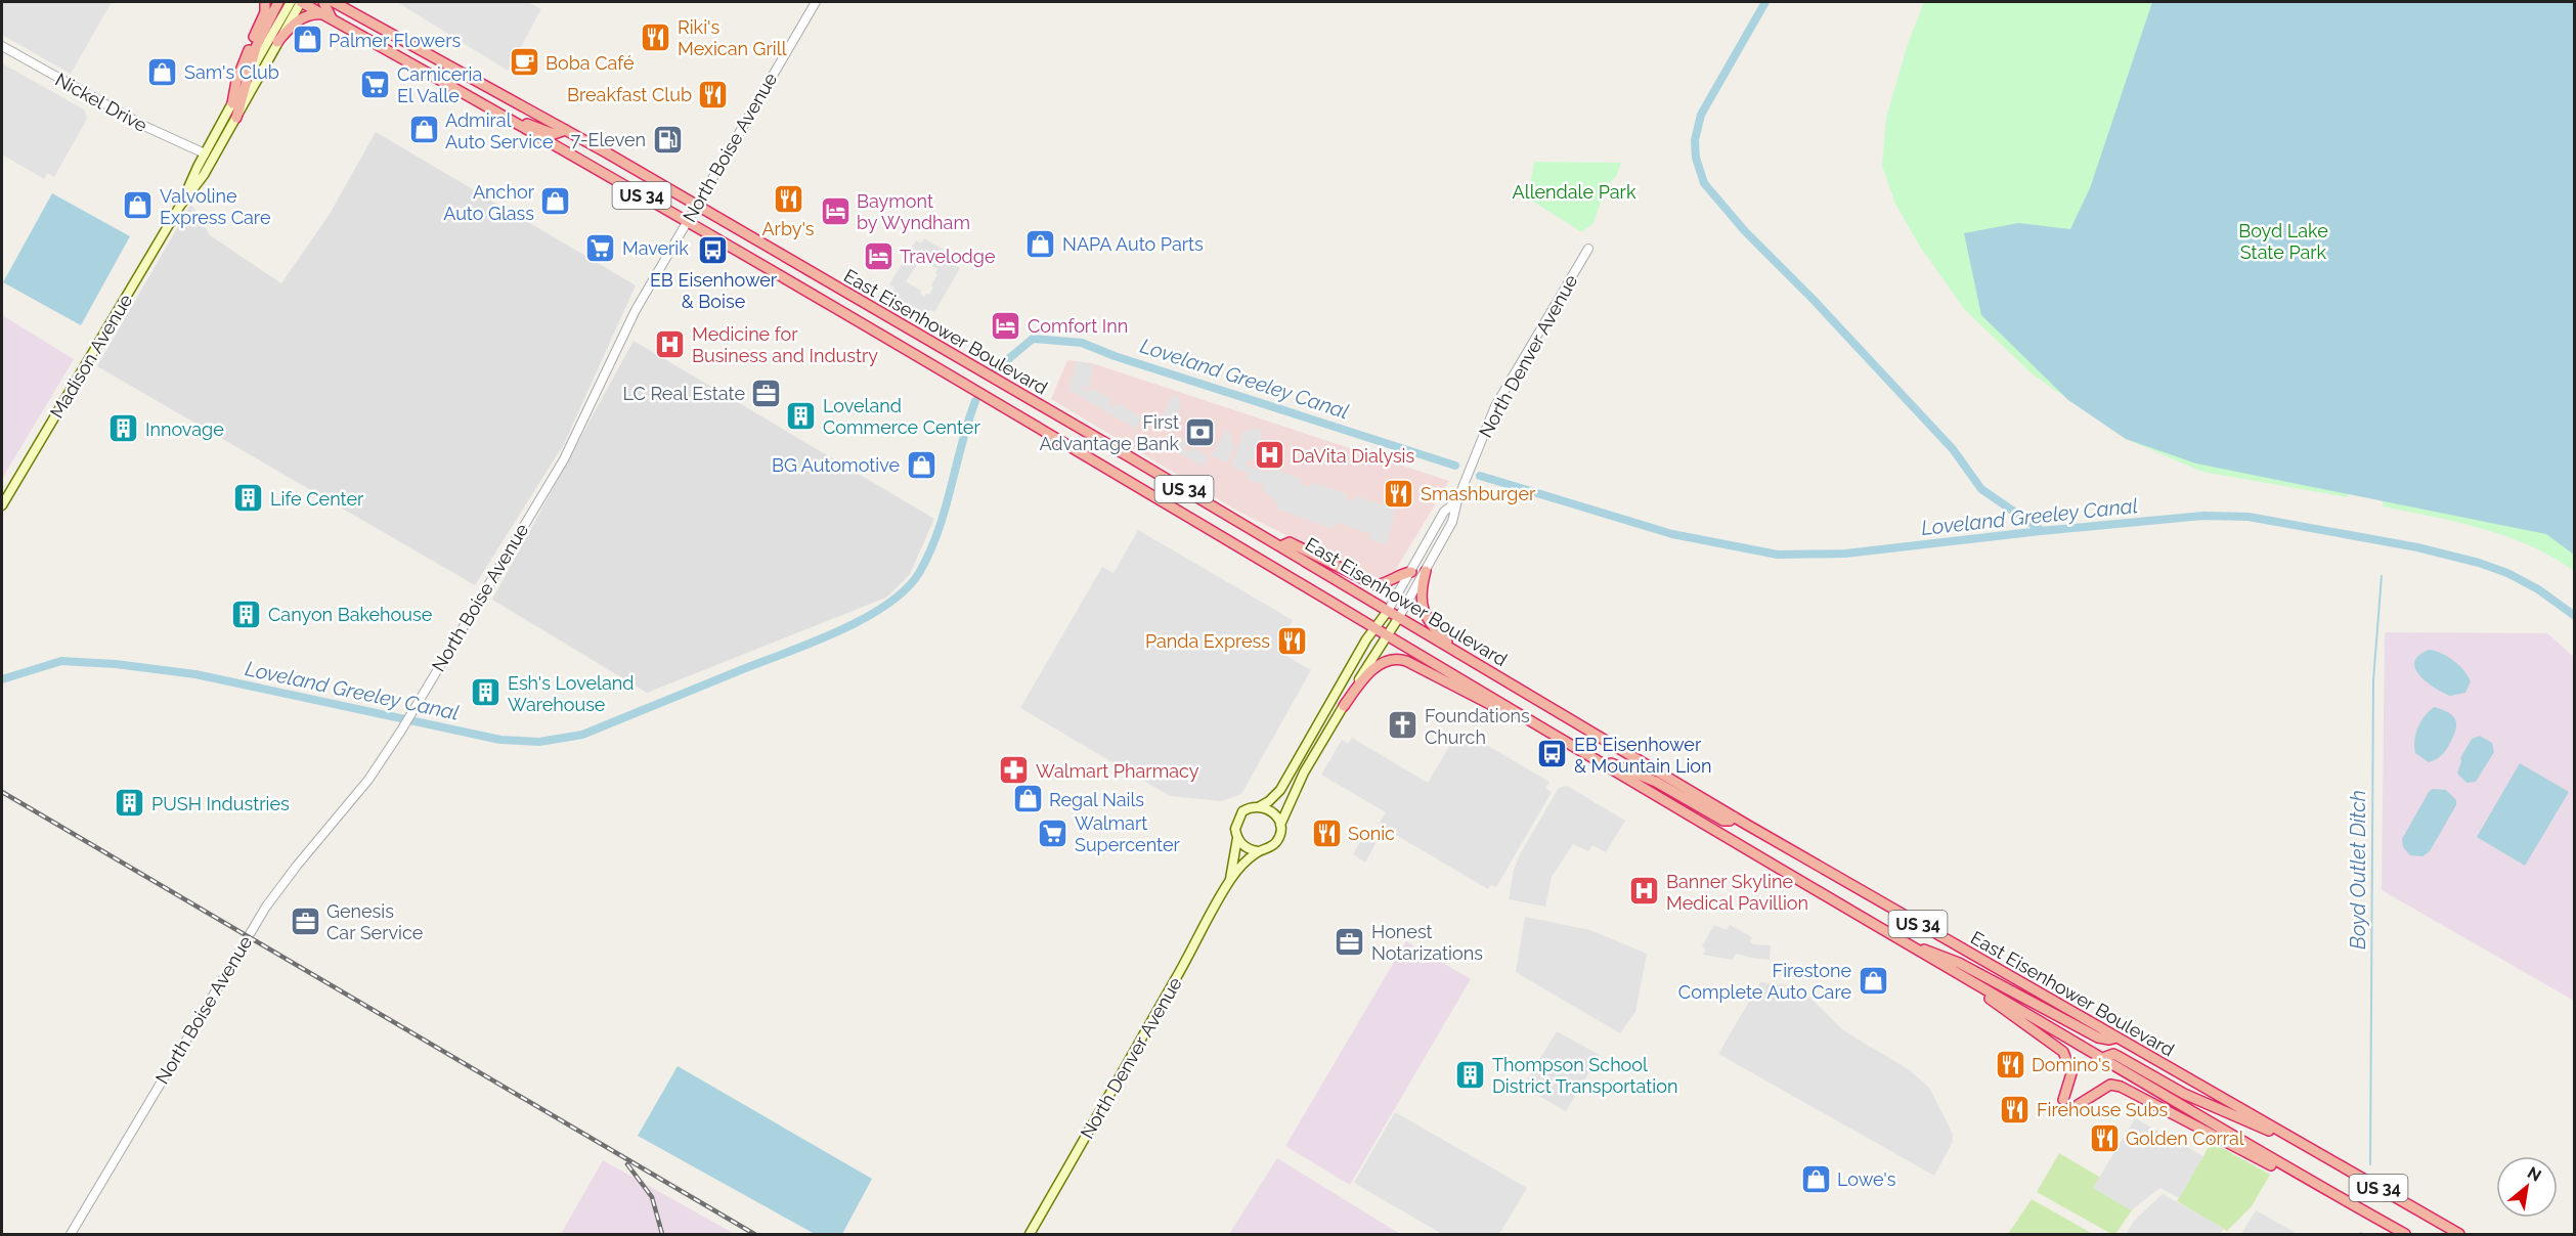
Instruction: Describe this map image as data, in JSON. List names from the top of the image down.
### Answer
{
  "streets": {
    "highway": ["US 34", "East Eisenhower Boulevard"],
    "main road": ["Madison Avenue", "North Denver Avenue"],
    "street": ["Nickel Drive", "North Boise Avenue"]
  },
  "crossings": [
    ["Nickel Drive", "Madison Avenue"],
    ["North Boise Avenue", "East Eisenhower Boulevard"],
    ["East Eisenhower Boulevard", "Madison Avenue"],
    ["East Eisenhower Boulevard", "North Denver Avenue"]
  ],
  "water": ["Loveland Greeley Canal", "Boyd Outlet Ditch"],
  "parks": ["Allendale Park", "Boyd Lake State Park"],
  "places": {
    "restaurant": [
      "Riki's Mexican Grill",
      "Breakfast Club",
      "Arby's",
      "Smashburger",
      "Panda Express",
      "Sonic",
      "Domino's",
      "Firehouse Subs",
      "Golden Corral"
    ],
    "shop": [
      "Palmer Flowers",
      "Sam's Club",
      "Admiral Auto Service",
      "Anchor Auto Glass",
      "Valvoline Express Care",
      "NAPA Auto Parts",
      "BG Automotive",
      "Regal Nails",
      "Firestone Complete Auto Care",
      "Lowe's"
    ],
    "cafe": ["Boba Café"],
    "supermarket": ["Carniceria El Valle", "Maverik", "Walmart Supercenter"],
    "fuel station": ["7-Eleven"],
    "hotel": ["Baymont by Wyndham", "Travelodge", "Comfort Inn"],
    "bus stop": ["EB Eisenhower & Boise", "EB Eisenhower & Mountain Lion"],
    "hospital": ["Medicine for Business and Industry", "DaVita Dialysis", "Banner Skyline Medical Pavillion"],
    "office": ["LC Real Estate", "Genesis Car Service", "Honest Notarizations"],
    "building": [
      "Loveland Commerce Center",
      "Innovage",
      "Life Center",
      "Canyon Bakehouse",
      "Esh's Loveland Warehouse",
      "PUSH Industries",
      "Thompson School District Transportation"
    ],
    "bank": ["First Advantage Bank"],
    "church": ["Foundations Church"],
    "pharmacy": ["Walmart Pharmacy"]
  },
  "north": "top right"
}
